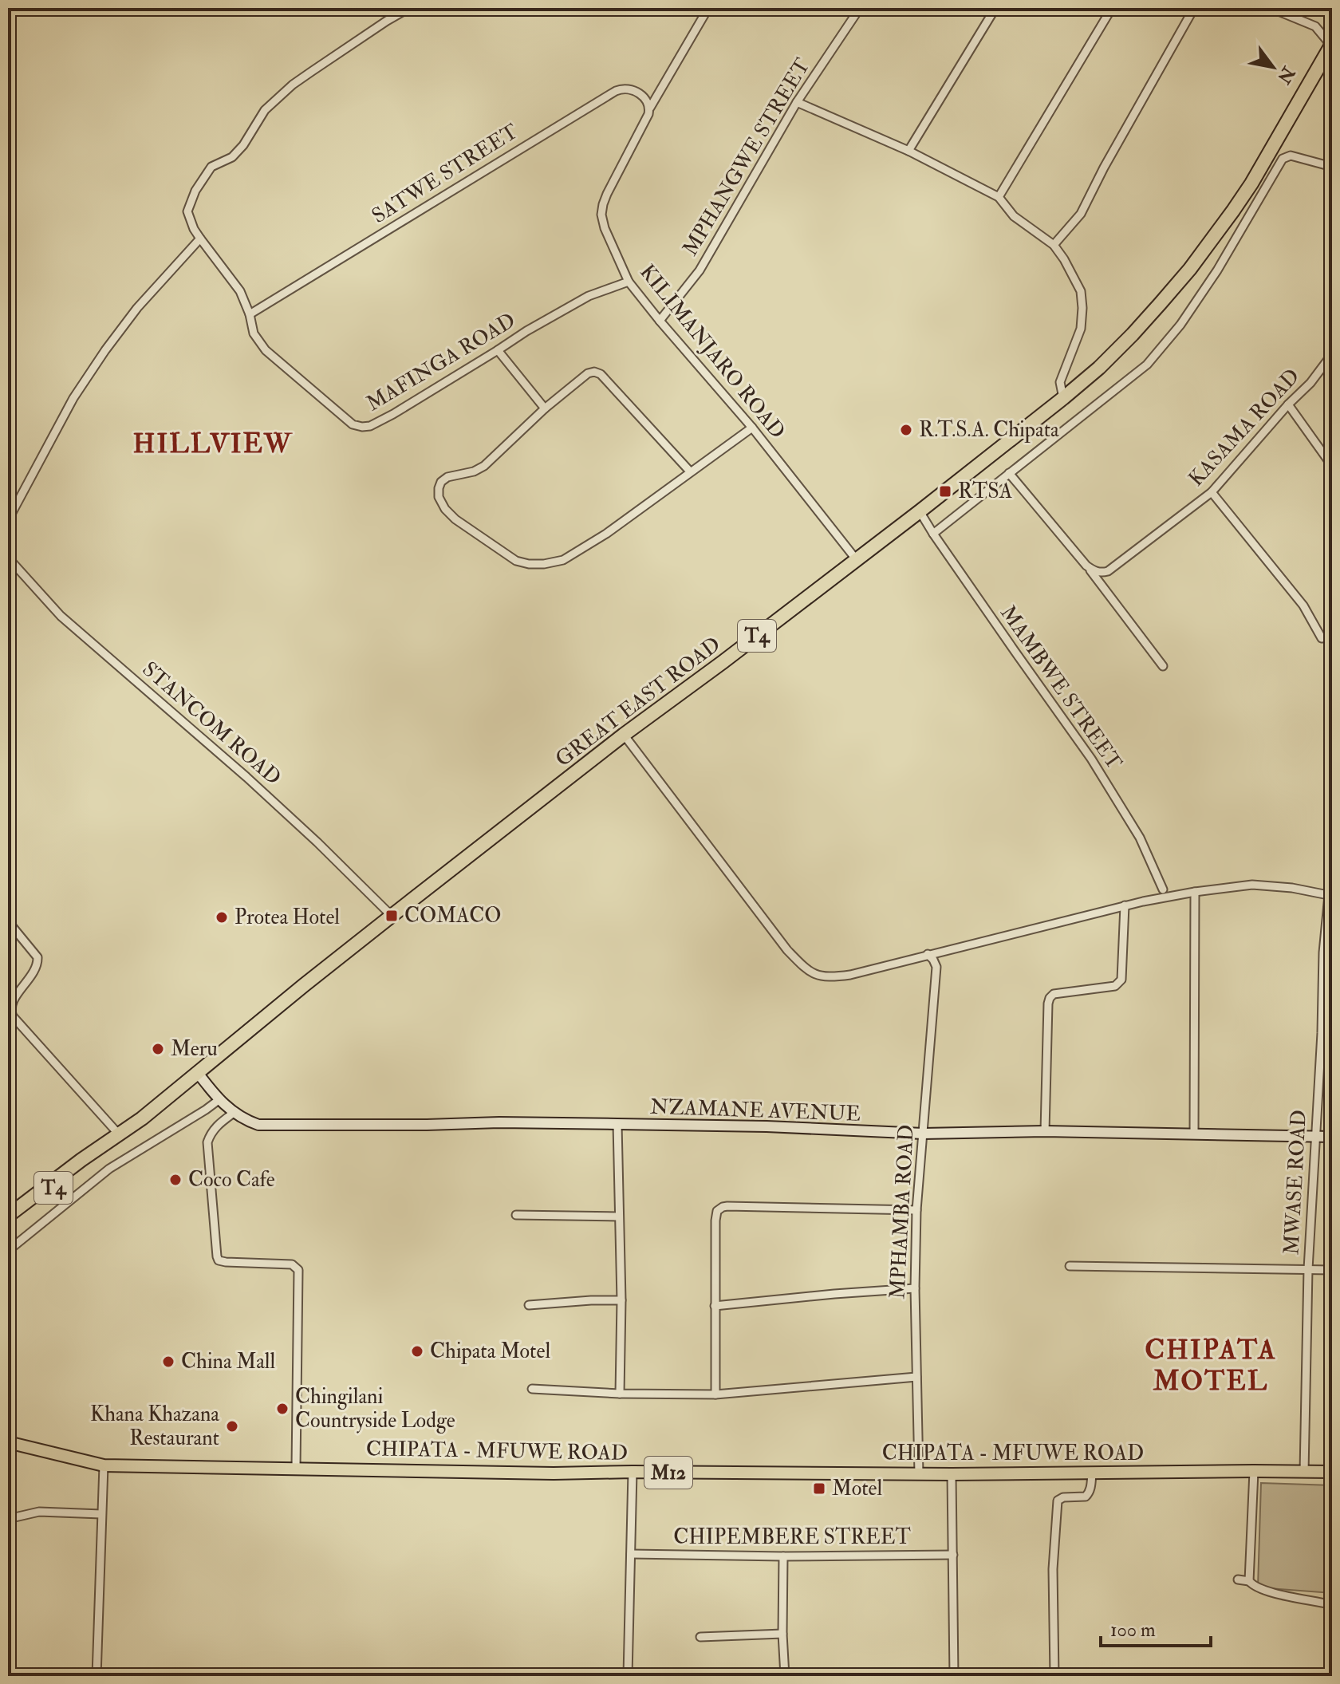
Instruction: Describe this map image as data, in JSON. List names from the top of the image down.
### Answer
{
  "streets": {
    "highway": ["T4", "GREAT EAST ROAD"],
    "main road": ["CHIPATA - MFUWE ROAD", "M12"],
    "street": [
      "MPHANGWE STREET",
      "SATWE STREET",
      "KILIMANJARO ROAD",
      "MAFINGA ROAD",
      "KASAMA ROAD",
      "MAMBWE STREET",
      "STANCOM ROAD",
      "NZAMANE AVENUE",
      "MWASE ROAD",
      "MPHAMBA ROAD",
      "CHIPEMBERE STREET"
    ]
  },
  "crossings": [
    ["MPHANGWE STREET", "KILIMANJARO ROAD"],
    ["SATWE STREET", "KILIMANJARO ROAD"],
    ["SATWE STREET", "MAFINGA ROAD"],
    ["KILIMANJARO ROAD", "MAFINGA ROAD"],
    ["KILIMANJARO ROAD", "GREAT EAST ROAD"],
    ["MAMBWE STREET", "GREAT EAST ROAD"],
    ["GREAT EAST ROAD", "STANCOM ROAD"],
    ["GREAT EAST ROAD", "NZAMANE AVENUE"],
    ["NZAMANE AVENUE", "MWASE ROAD"],
    ["NZAMANE AVENUE", "MPHAMBA ROAD"],
    ["MWASE ROAD", "CHIPATA - MFUWE ROAD"],
    ["MPHAMBA ROAD", "CHIPATA - MFUWE ROAD"]
  ],
  "districts": ["HILLVIEW", "CHIPATA MOTEL"],
  "places": {
    "other": [
      "R.T.S.A. Chipata",
      "Protea Hotel",
      "Meru",
      "Coco Cafe",
      "Chipata Motel",
      "China Mall",
      "Chingilani Countryside Lodge",
      "Khana Khazana Restaurant"
    ],
    "transit": ["RTSA", "COMACO", "Motel"]
  },
  "scale_bar": "100 m",
  "north": "bottom right"
}
